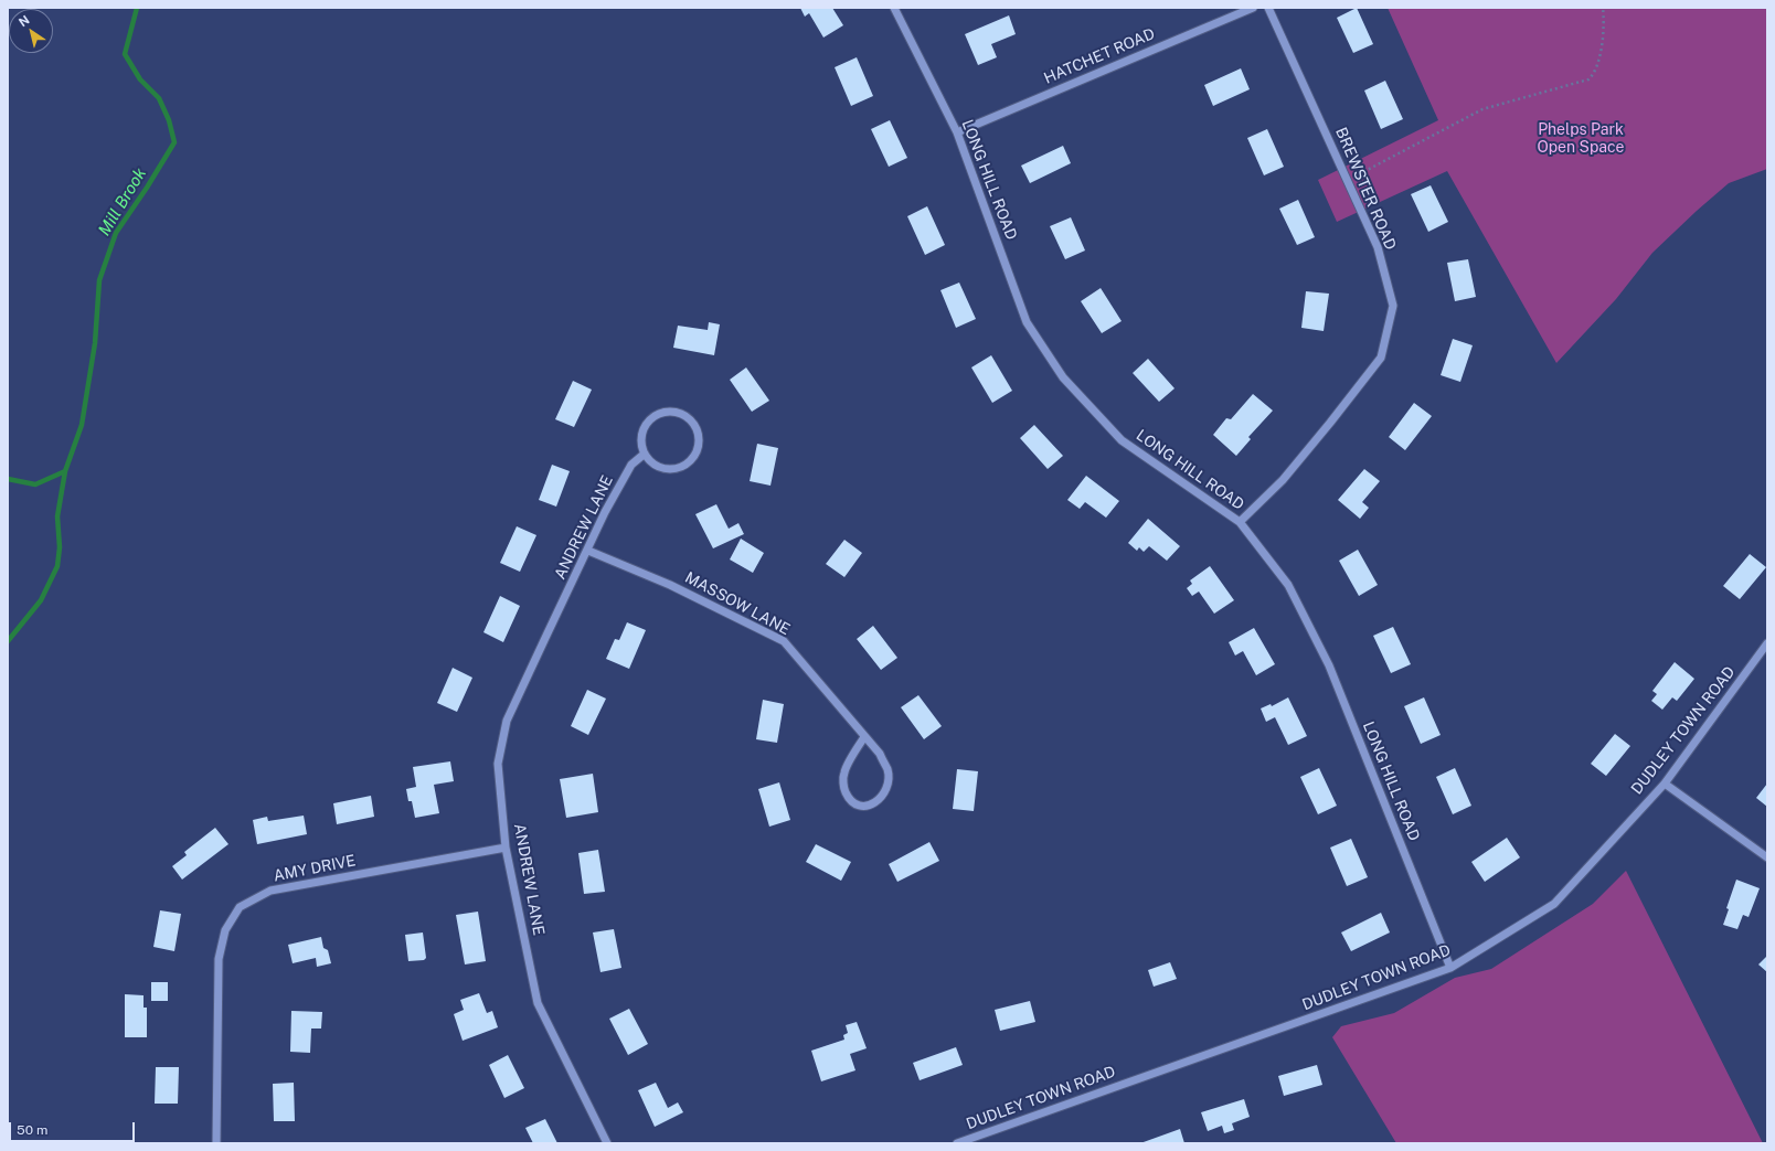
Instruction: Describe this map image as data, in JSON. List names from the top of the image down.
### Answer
{
  "streets": {
    "street": [
      "HATCHET ROAD",
      "LONG HILL ROAD",
      "BREWSTER ROAD",
      "ANDREW LANE",
      "MASSOW LANE",
      "DUDLEY TOWN ROAD",
      "AMY DRIVE"
    ]
  },
  "crossings": [
    ["HATCHET ROAD", "LONG HILL ROAD"],
    ["LONG HILL ROAD", "BREWSTER ROAD"],
    ["LONG HILL ROAD", "DUDLEY TOWN ROAD"],
    ["ANDREW LANE", "MASSOW LANE"],
    ["ANDREW LANE", "AMY DRIVE"]
  ],
  "water": ["Mill Brook"],
  "parks": ["Phelps Park Open Space"],
  "scale_bar": "50 m",
  "north": "top left"
}
